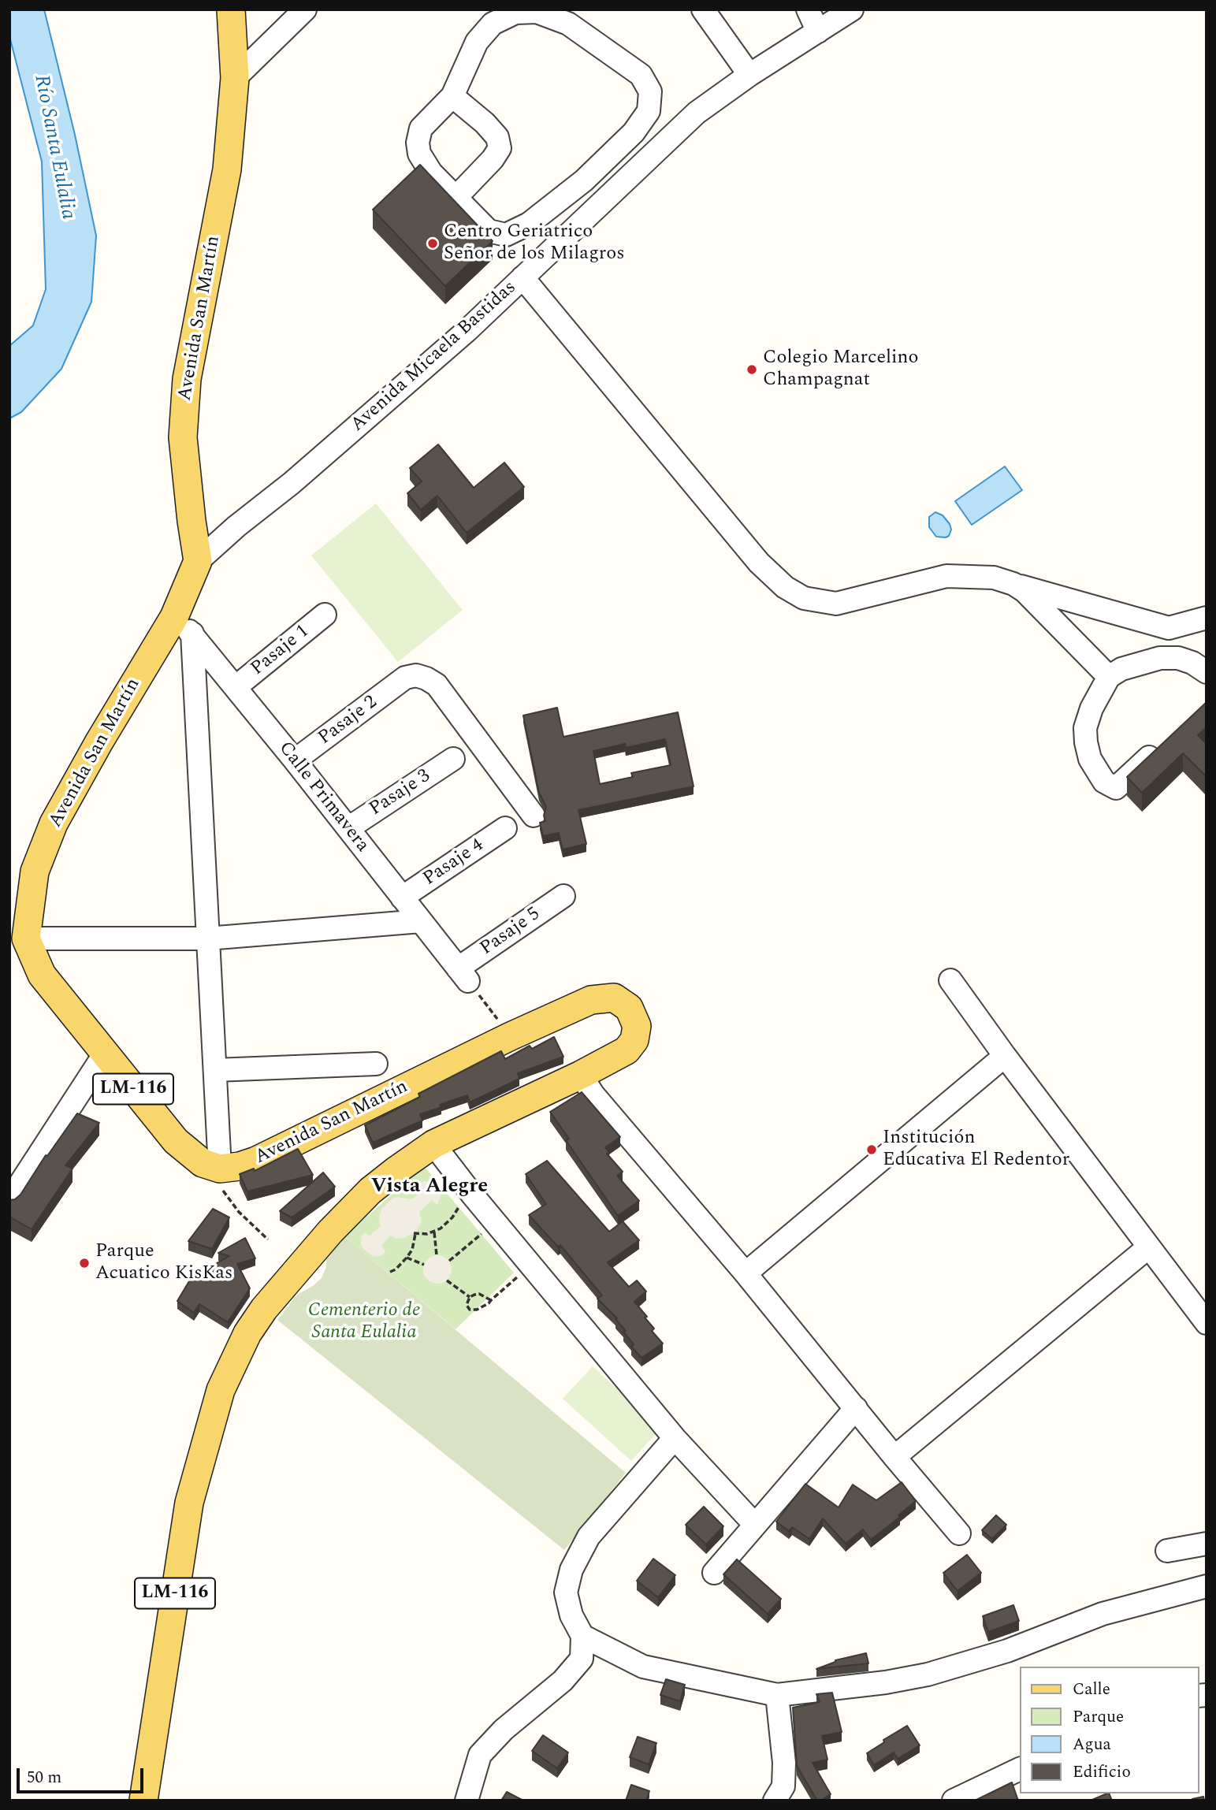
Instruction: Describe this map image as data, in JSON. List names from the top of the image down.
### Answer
{
  "streets": {
    "main road": ["Avenida San Martín", "LM-116"],
    "street": [
      "Avenida Micaela Bastidas",
      "Pasaje 1",
      "Pasaje 2",
      "Pasaje 3",
      "Calle Primavera",
      "Pasaje 4",
      "Pasaje 5"
    ]
  },
  "crossings": [
    ["Avenida San Martín", "Avenida Micaela Bastidas"],
    ["Avenida San Martín", "Calle Primavera"],
    ["Pasaje 1", "Calle Primavera"],
    ["Pasaje 2", "Calle Primavera"],
    ["Pasaje 3", "Calle Primavera"],
    ["Calle Primavera", "Pasaje 4"],
    ["Calle Primavera", "Pasaje 5"]
  ],
  "districts": ["Vista Alegre"],
  "water": ["Río Santa Eulalia"],
  "parks": ["Cementerio de Santa Eulalia"],
  "places": [
    "Centro Geriatrico Señor de los Milagros",
    "Colegio Marcelino Champagnat",
    "Institución Educativa El Redentor",
    "Parque Acuatico KisKas"
  ],
  "legend": [
    "Calle",
    "Parque",
    "Agua",
    "Edificio"
  ],
  "scale_bar": "50 m"
}
